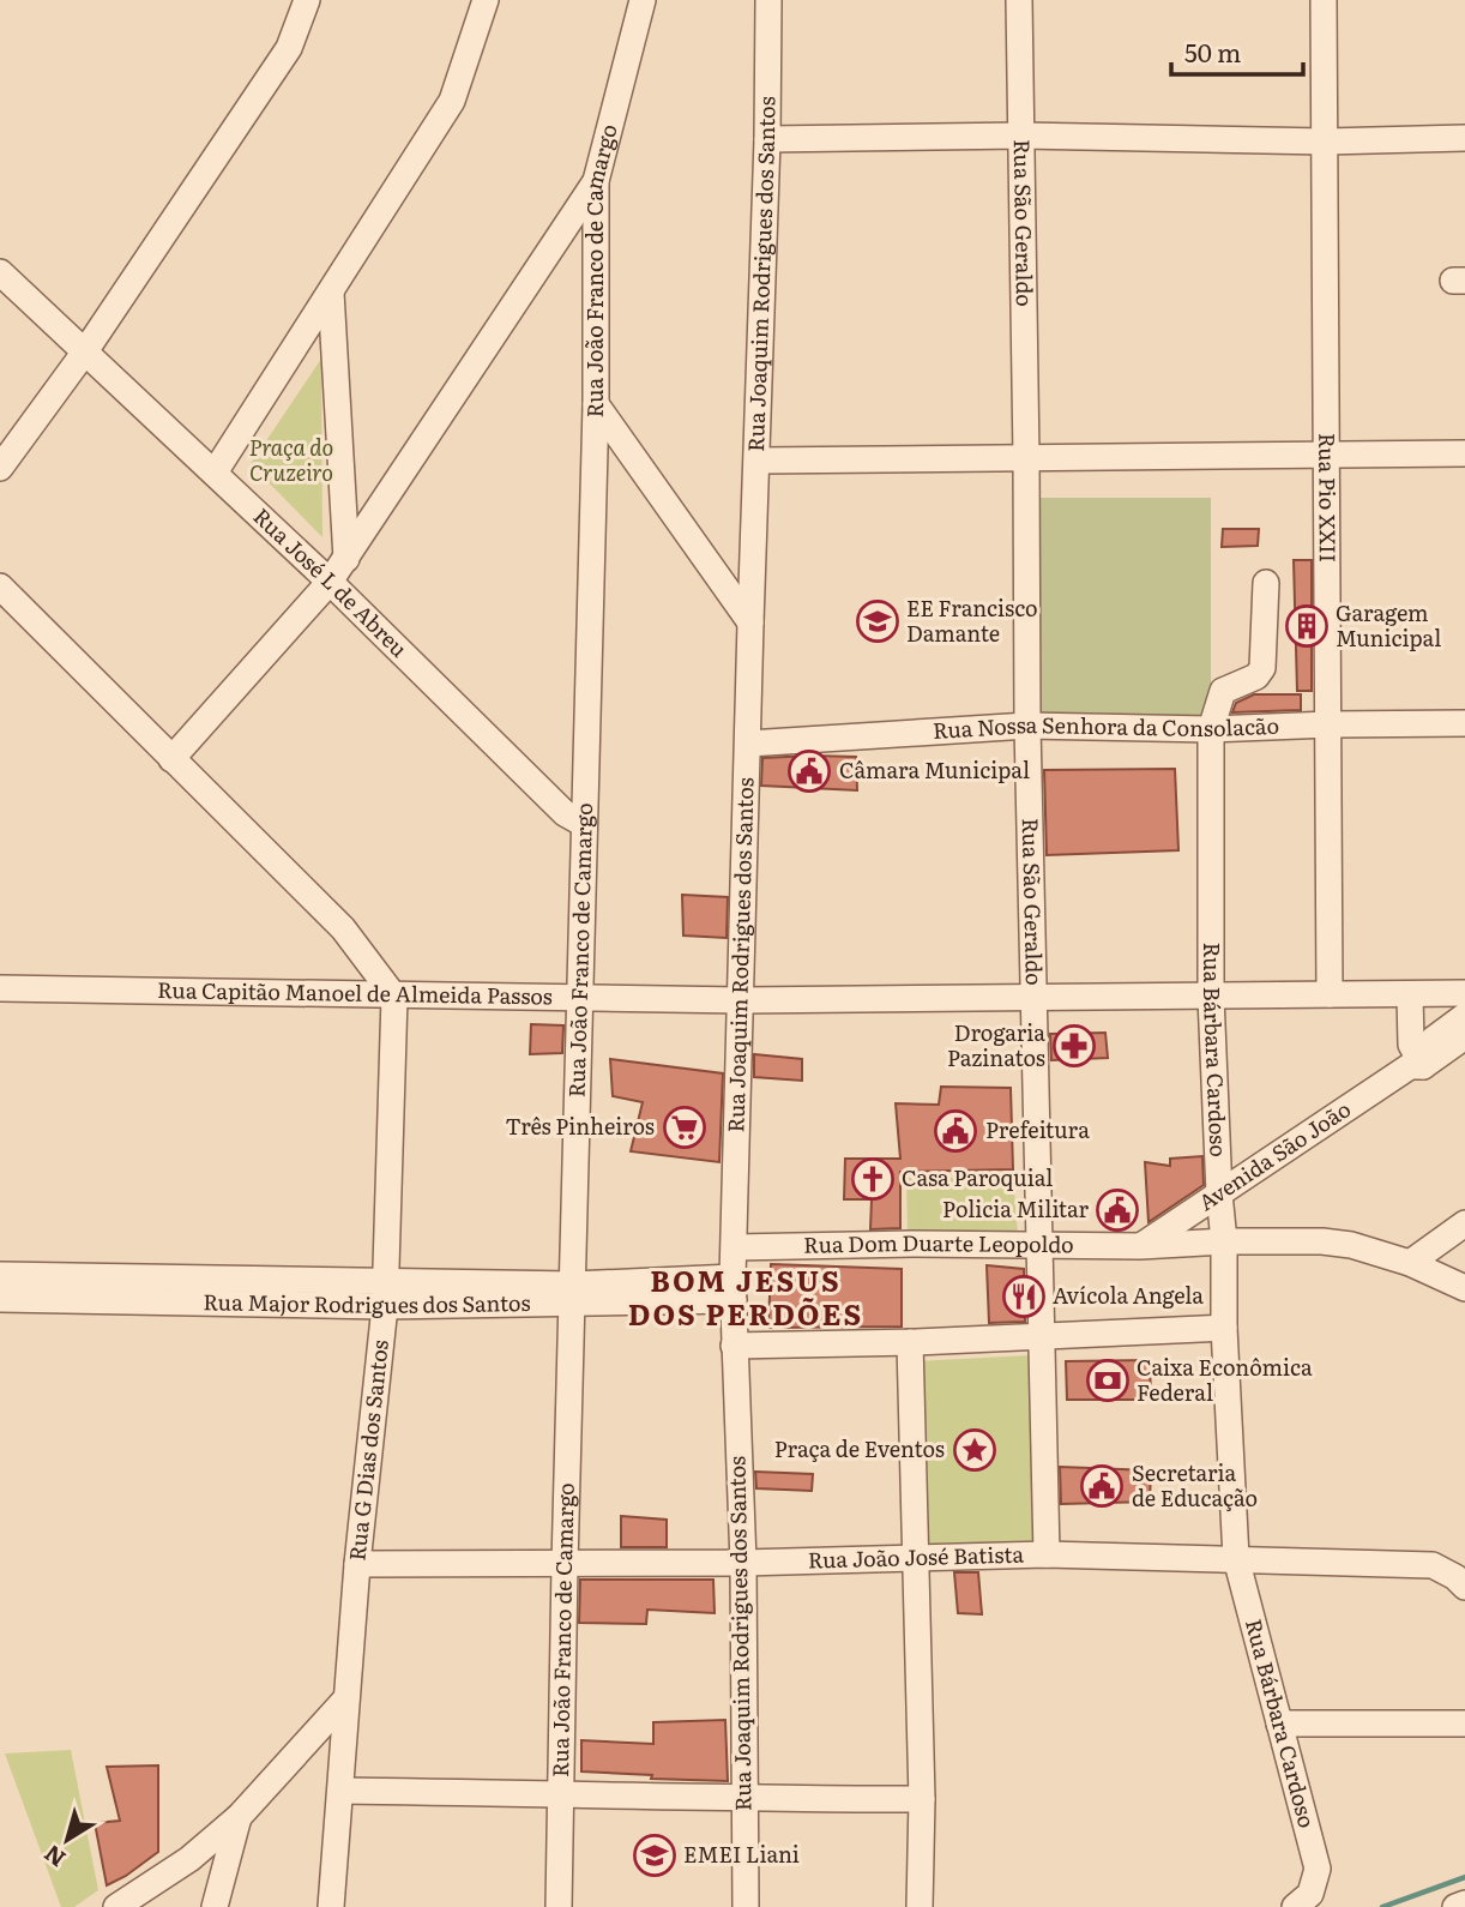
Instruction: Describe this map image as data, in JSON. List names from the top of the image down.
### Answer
{
  "streets": {
    "street": [
      "Rua São Geraldo",
      "Rua João Franco de Camargo",
      "Rua Joaquim Rodrigues dos Santos",
      "Rua Pio XXII",
      "Rua José L de Abreu",
      "Rua Nossa Senhora da Consolacão",
      "Rua Capitão Manoel de Almeida Passos",
      "Rua Bárbara Cardoso",
      "Avenida São João",
      "Rua Dom Duarte Leopoldo",
      "Rua Major Rodrigues dos Santos",
      "Rua G Dias dos Santos",
      "Rua João José Batista"
    ]
  },
  "crossings": [
    ["Rua São Geraldo", "Rua Nossa Senhora da Consolacão"],
    ["Rua São Geraldo", "Rua Capitão Manoel de Almeida Passos"],
    ["Rua São Geraldo", "Rua Dom Duarte Leopoldo"],
    ["Rua São Geraldo", "Rua João José Batista"],
    ["Rua João Franco de Camargo", "Rua José L de Abreu"],
    ["Rua João Franco de Camargo", "Rua Capitão Manoel de Almeida Passos"],
    ["Rua João Franco de Camargo", "Rua Major Rodrigues dos Santos"],
    ["Rua João Franco de Camargo", "Rua João José Batista"],
    ["Rua Joaquim Rodrigues dos Santos", "Rua Nossa Senhora da Consolacão"],
    ["Rua Joaquim Rodrigues dos Santos", "Rua Capitão Manoel de Almeida Passos"],
    ["Rua Joaquim Rodrigues dos Santos", "Rua Dom Duarte Leopoldo"],
    ["Rua Joaquim Rodrigues dos Santos", "Rua Major Rodrigues dos Santos"],
    ["Rua Joaquim Rodrigues dos Santos", "Rua João José Batista"],
    ["Rua Pio XXII", "Rua Nossa Senhora da Consolacão"],
    ["Rua Pio XXII", "Rua Capitão Manoel de Almeida Passos"],
    ["Rua Nossa Senhora da Consolacão", "Rua Bárbara Cardoso"],
    ["Rua Capitão Manoel de Almeida Passos", "Rua Bárbara Cardoso"],
    ["Rua Capitão Manoel de Almeida Passos", "Rua G Dias dos Santos"],
    ["Rua Bárbara Cardoso", "Avenida São João"],
    ["Rua Bárbara Cardoso", "Rua Dom Duarte Leopoldo"],
    ["Rua Bárbara Cardoso", "Rua João José Batista"],
    ["Avenida São João", "Rua Dom Duarte Leopoldo"],
    ["Rua Major Rodrigues dos Santos", "Rua G Dias dos Santos"],
    ["Rua G Dias dos Santos", "Rua João José Batista"]
  ],
  "districts": ["BOM JESUS DOS PERDÕES"],
  "parks": ["Praça do Cruzeiro"],
  "places": {
    "school or university": ["EE Francisco Damante", "EMEI Liani"],
    "building": ["Garagem Municipal"],
    "public building": [
      "Câmara Municipal",
      "Prefeitura",
      "Policia Militar",
      "Secretaria de Educação"
    ],
    "pharmacy": ["Drogaria Pazinatos"],
    "supermarket": ["Três Pinheiros"],
    "church": ["Casa Paroquial"],
    "restaurant": ["Avícola Angela"],
    "bank": ["Caixa Econômica Federal"],
    "place": ["Praça de Eventos"]
  },
  "scale_bar": "50 m",
  "north": "bottom left"
}
